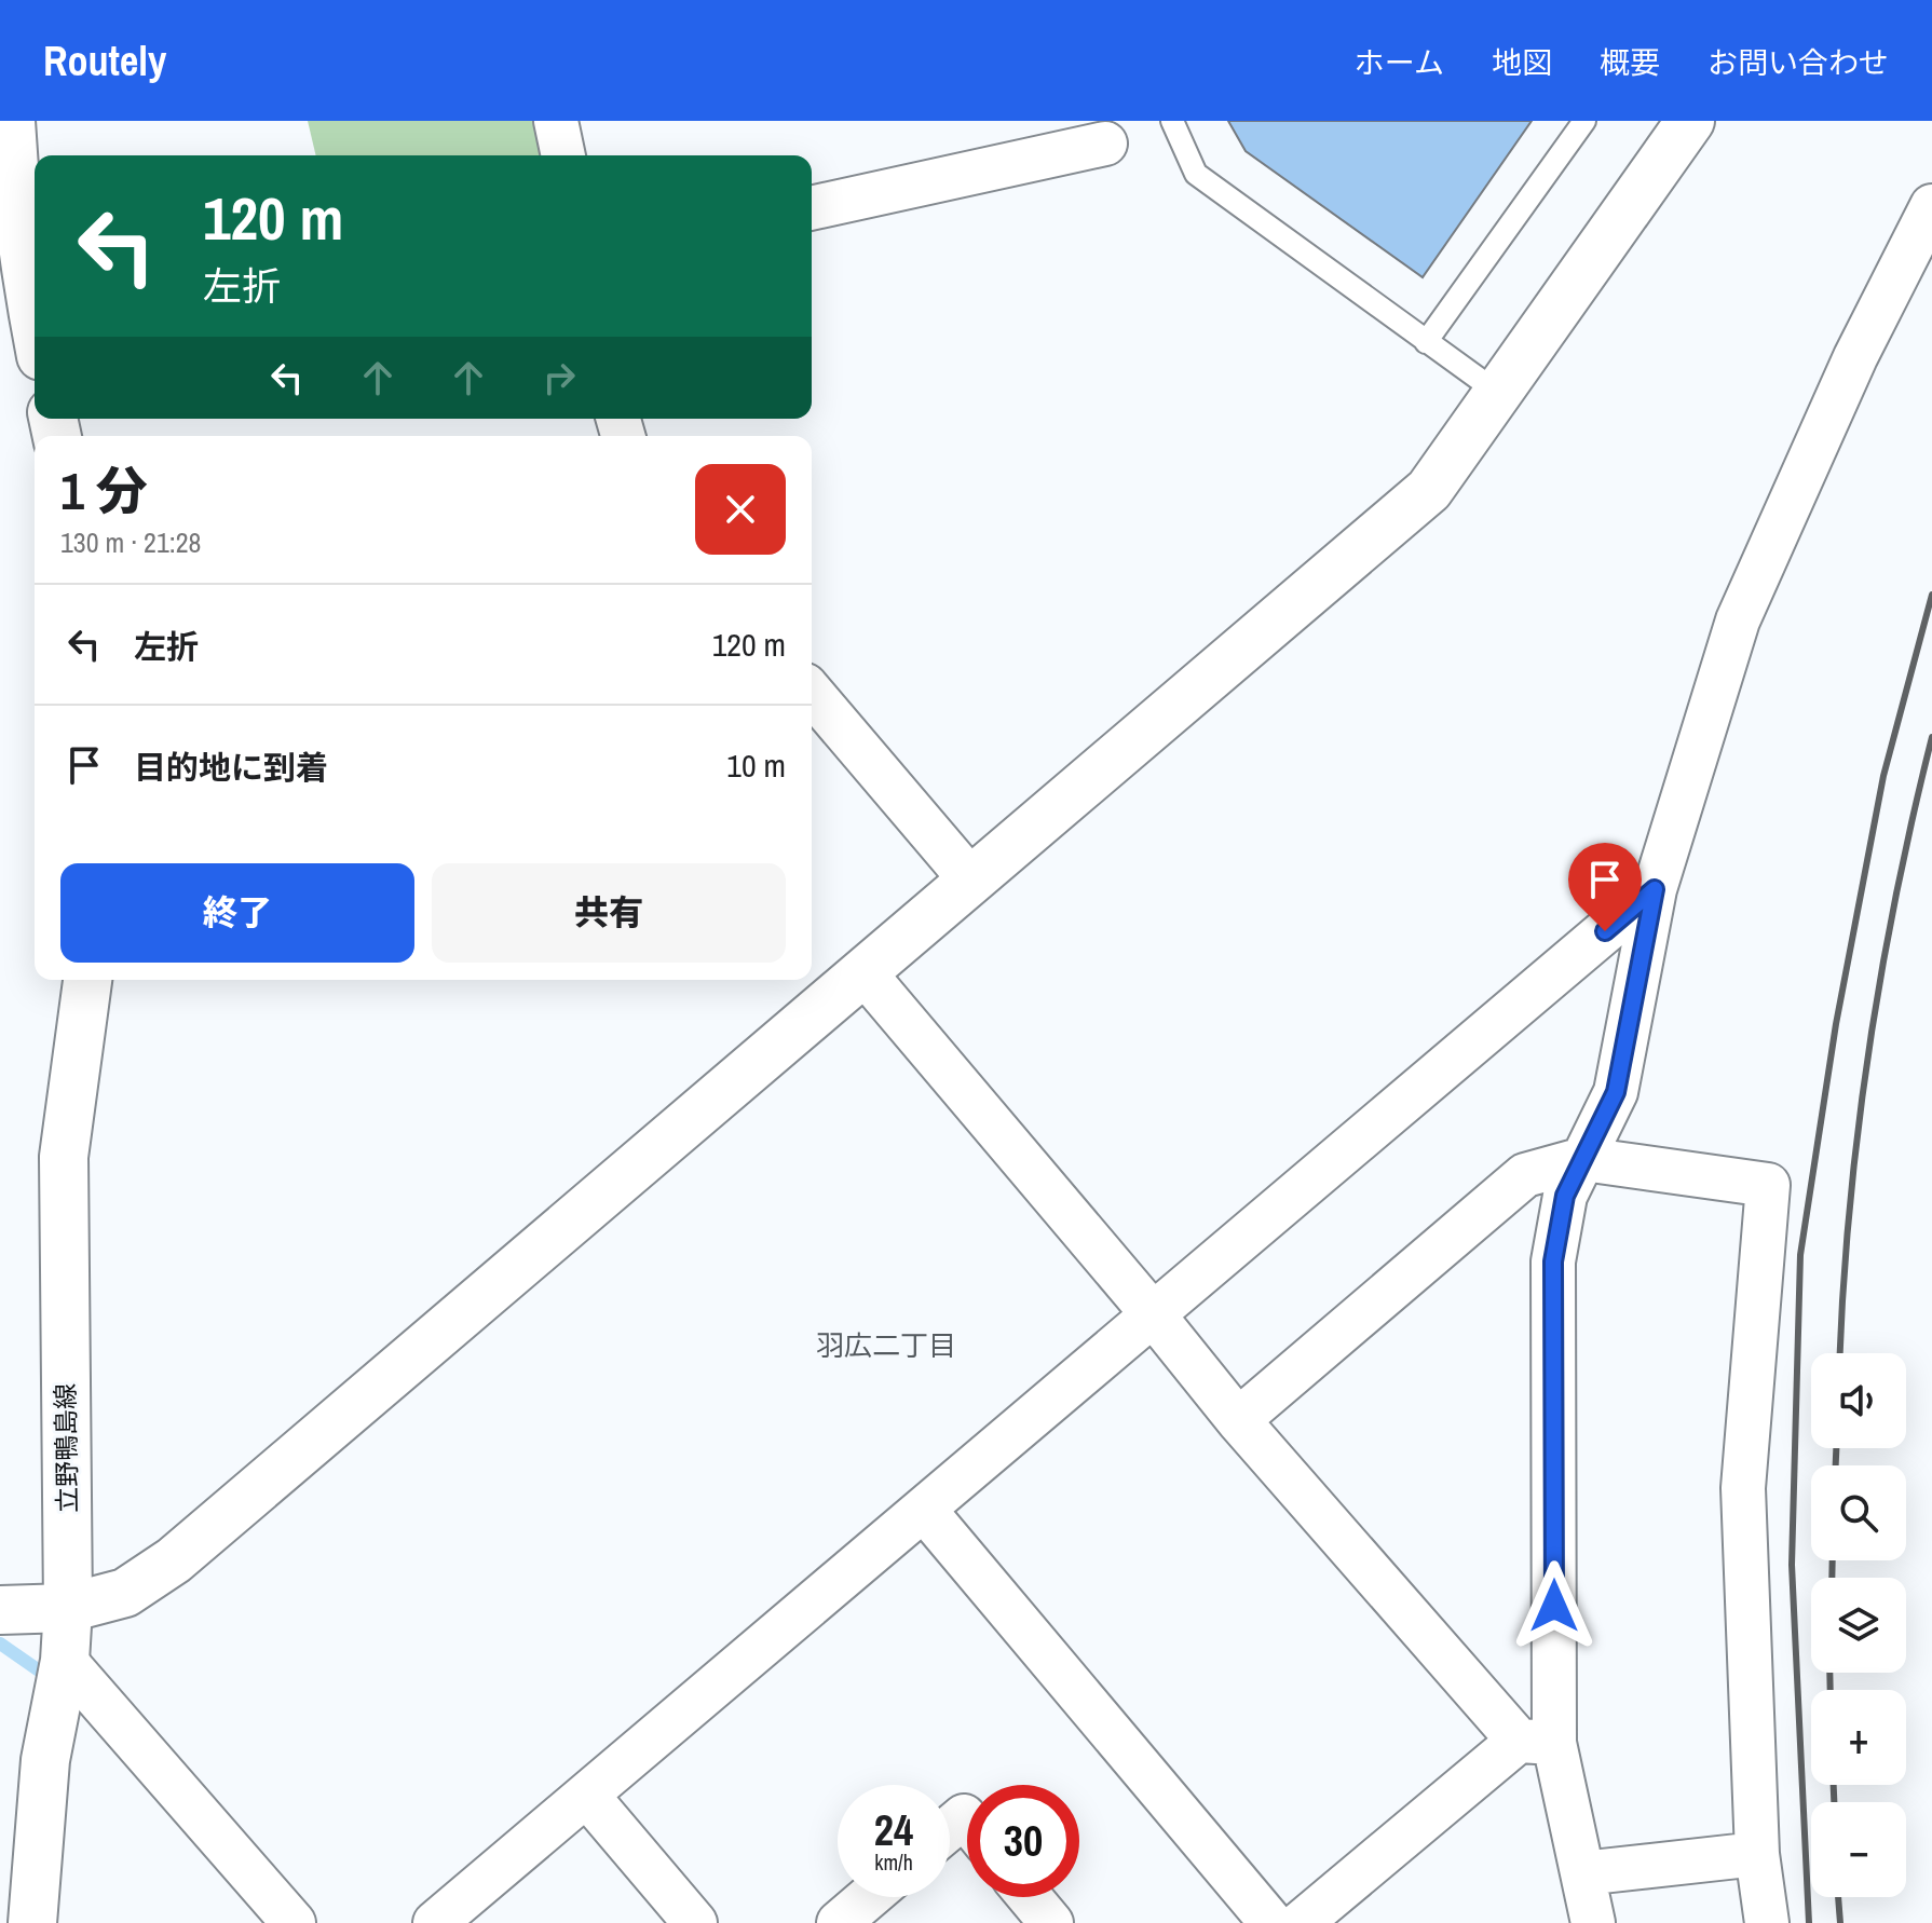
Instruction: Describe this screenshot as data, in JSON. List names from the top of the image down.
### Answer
{
  "streets": {
    "street": ["立野鴨島線"]
  },
  "districts": ["羽広二丁目"],
  "page": {
    "header": "Routely",
    "nav": [
      "ホーム",
      "地図",
      "概要",
      "お問い合わせ"
    ],
    "turn": ["120 m", "左折"],
    "heading": ["1 分", "130 m · 21:28"],
    "list": [
      {
        "name": "左折",
        "value": "120 m"
      },
      {
        "name": "目的地に到着",
        "value": "10 m"
      }
    ],
    "buttons": ["終了", "共有"],
    "map_buttons": ["+", "−"],
    "speed": "24 km/h",
    "limit": "30"
  }
}
